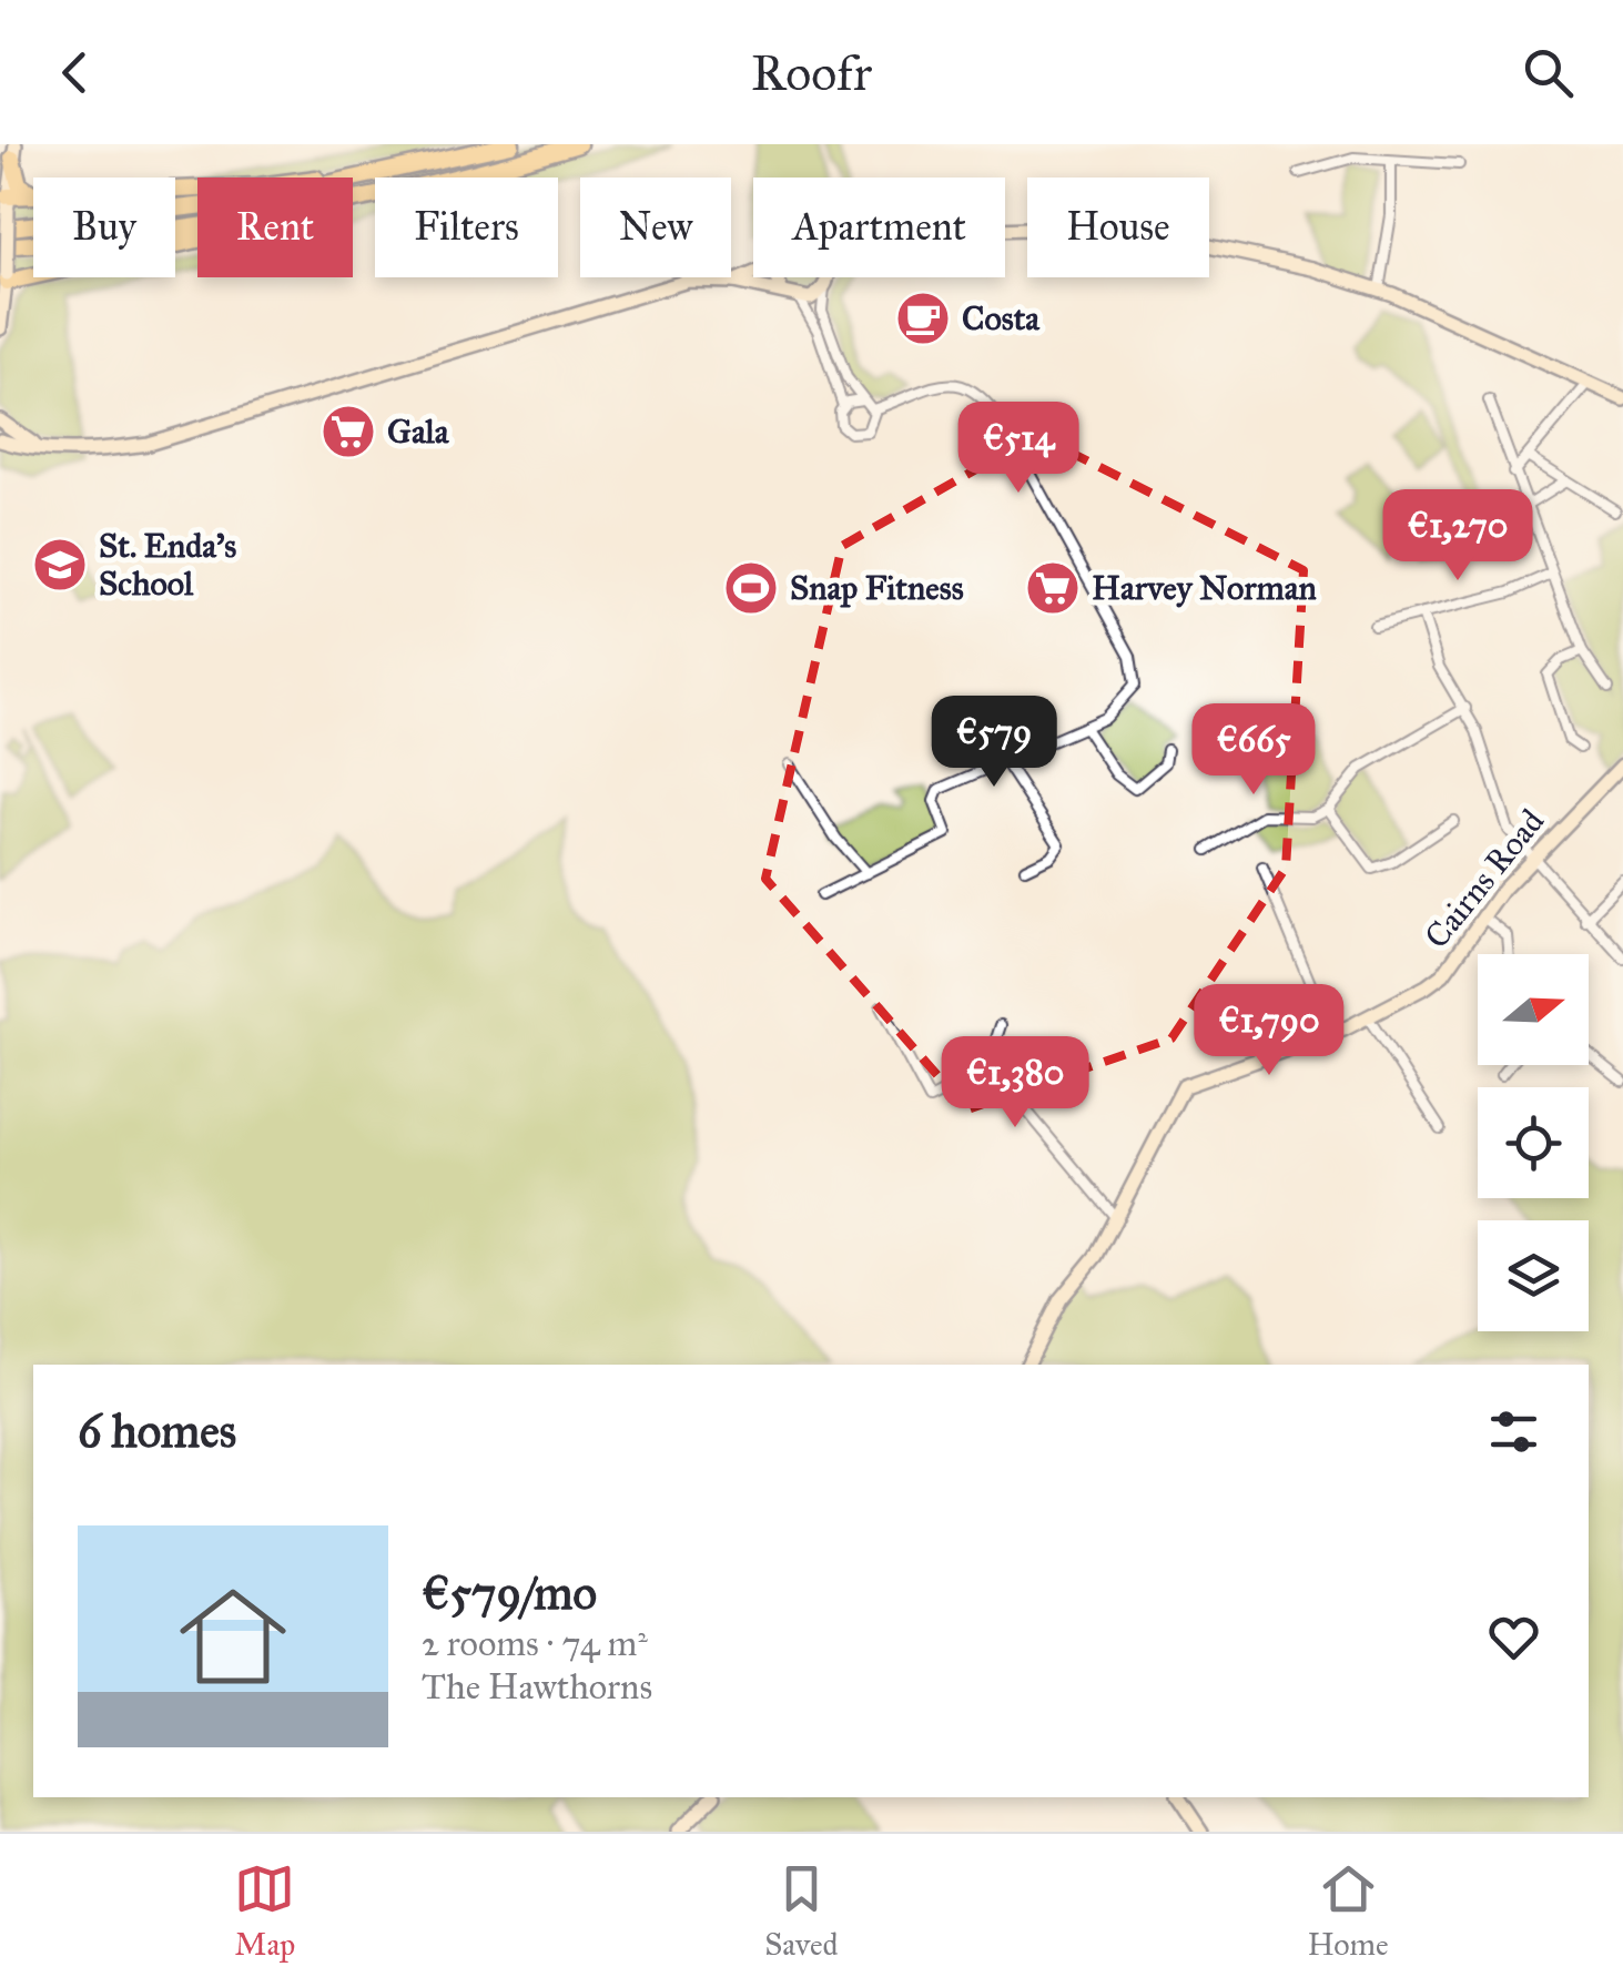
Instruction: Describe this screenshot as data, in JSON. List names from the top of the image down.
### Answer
{
  "streets": {
    "main road": ["Cairns Road"]
  },
  "places": {
    "cafe": ["Costa"],
    "supermarket": ["Gala", "Harvey Norman"],
    "school or university": ["St. Enda's School"],
    "sports": ["Snap Fitness"]
  },
  "north": "right",
  "page": {
    "header": "Roofr",
    "chip": [
      "Buy",
      "Rent",
      "Filters",
      "New",
      "Apartment",
      "House"
    ],
    "price": [
      "€514",
      "€1,270",
      "€579",
      "€665",
      "€1,790",
      "€1,380"
    ],
    "heading": "6 homes",
    "list": [
      {
        "name": "€579/mo",
        "note": "2 rooms · 74 m² · The Hawthorns"
      }
    ],
    "tabs": ["Map", "Saved", "Home"]
  }
}
